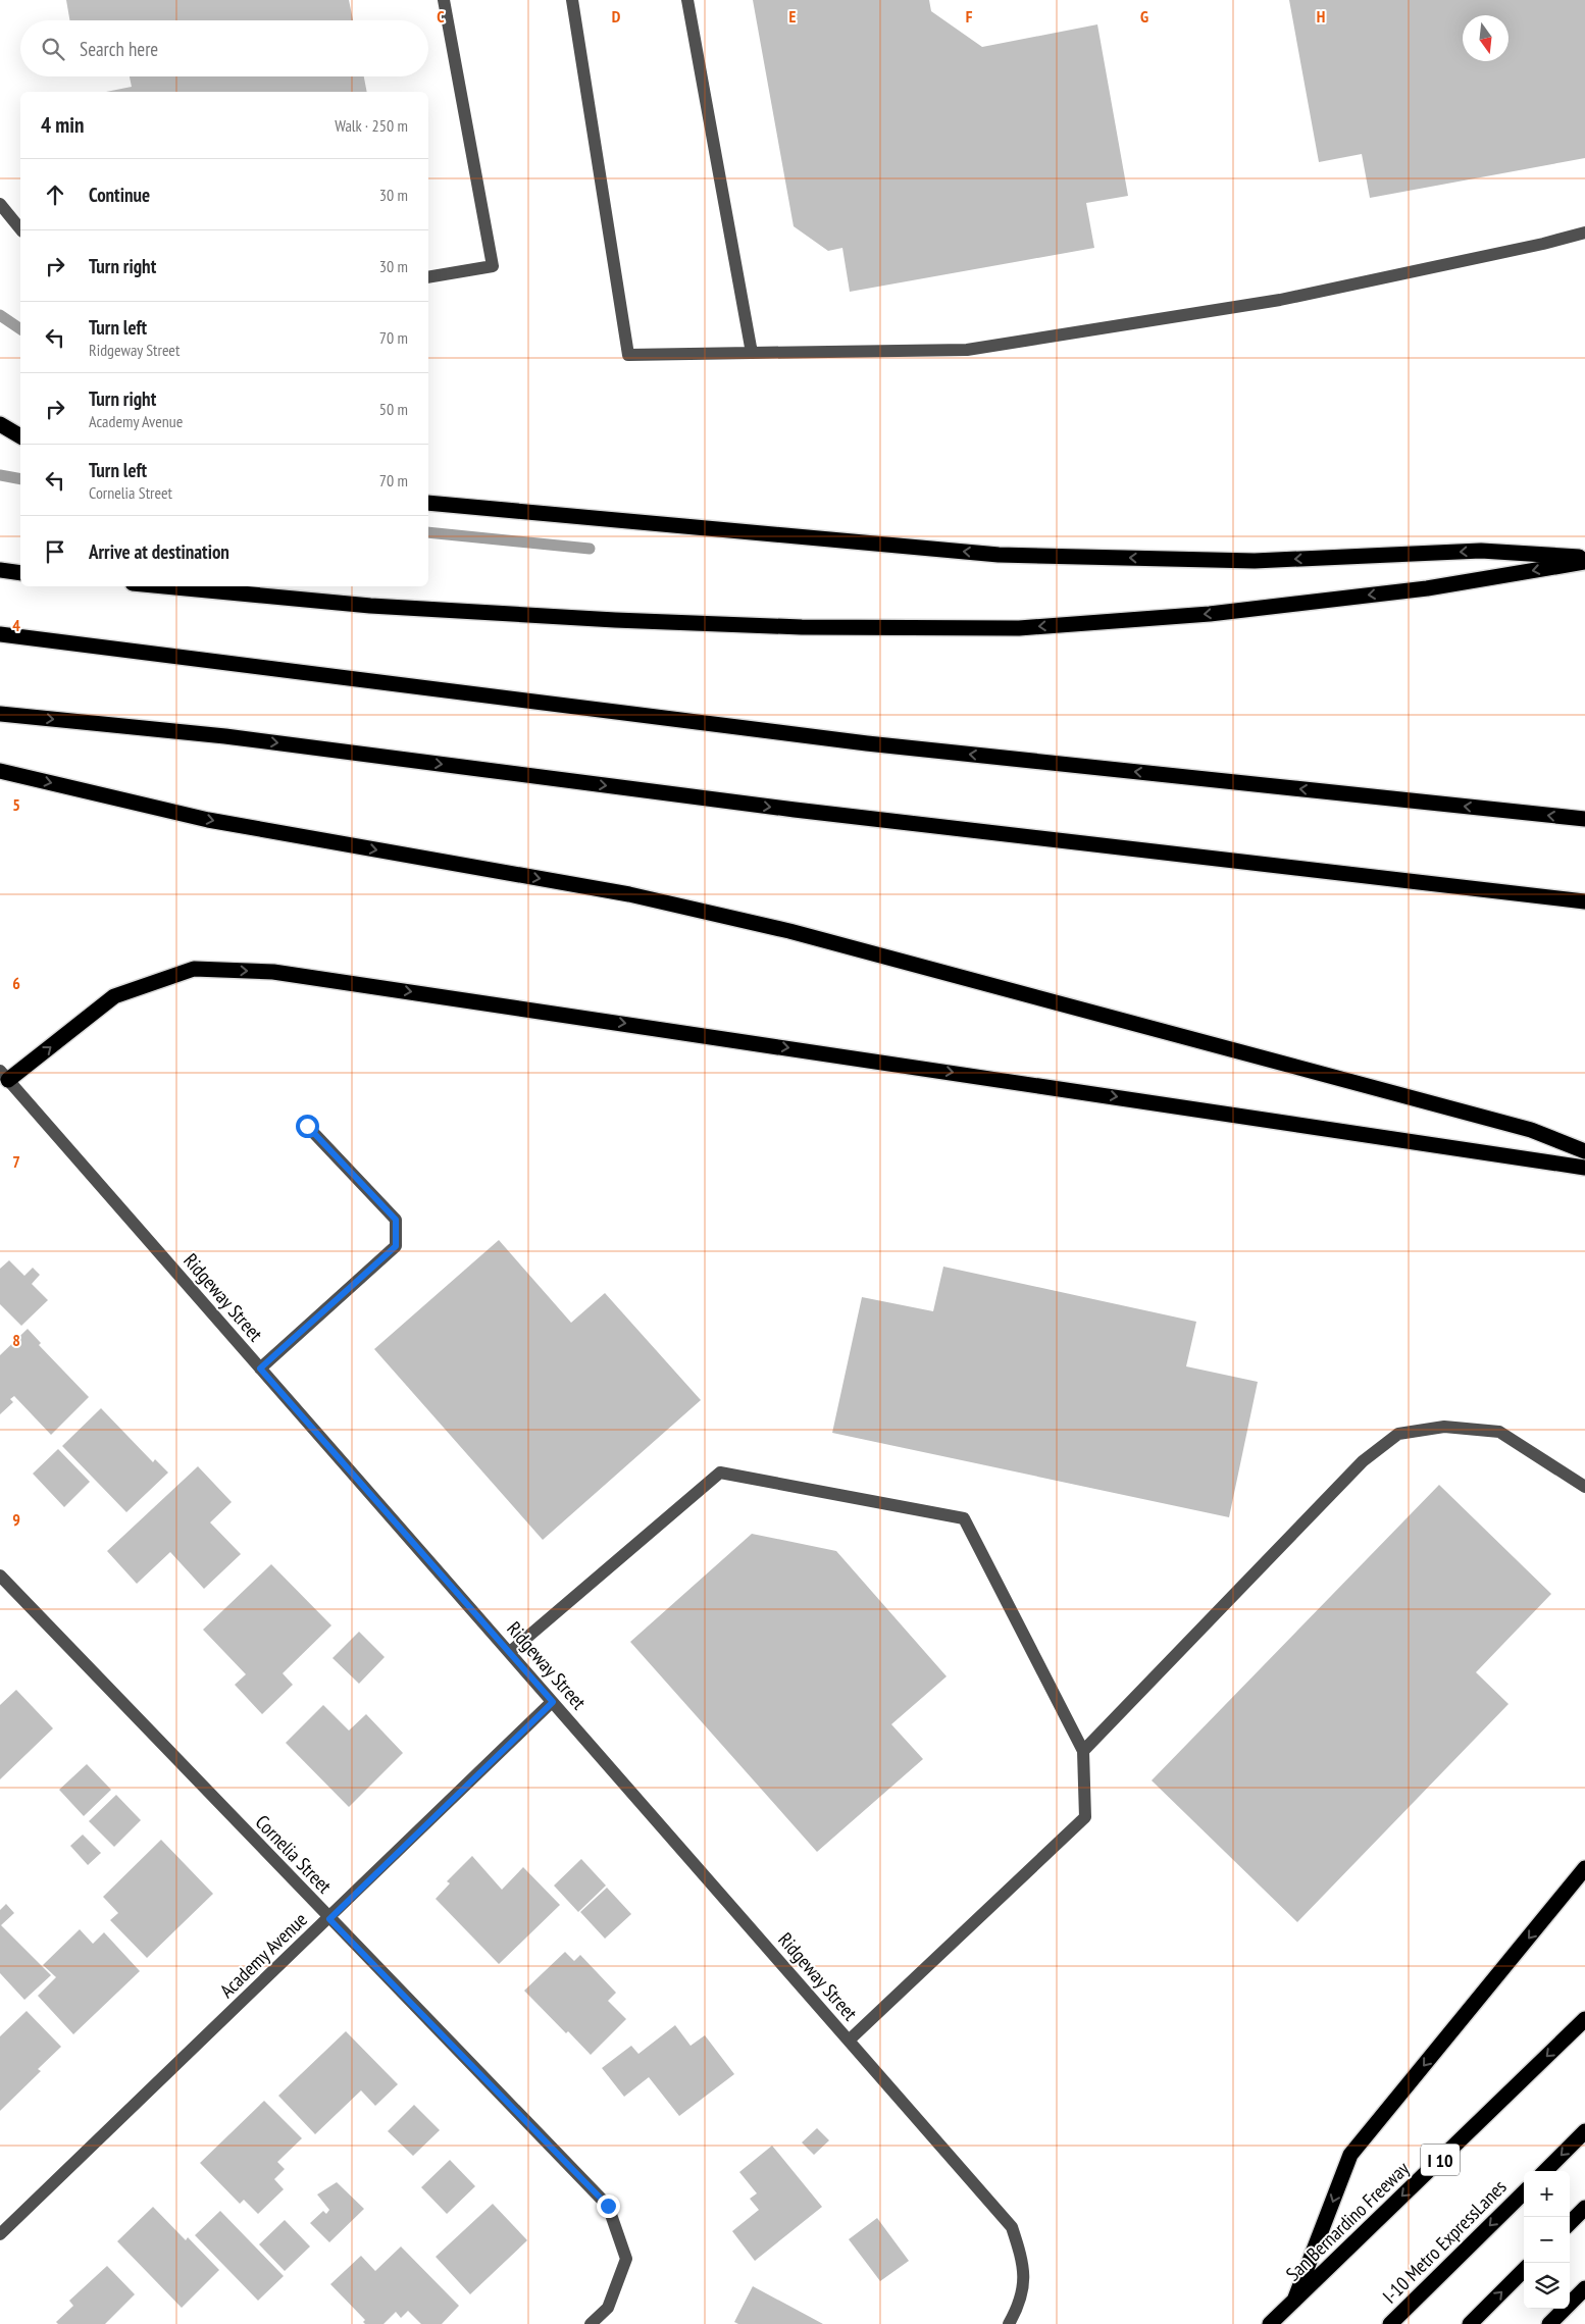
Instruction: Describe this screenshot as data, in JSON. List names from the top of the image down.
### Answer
{
  "streets": {
    "highway": ["I 10", "San Bernardino Freeway", "I-10 Metro ExpressLanes"],
    "street": ["Ridgeway Street", "Cornelia Street", "Academy Avenue"]
  },
  "crossings": [
    ["Ridgeway Street", "Academy Avenue"],
    ["Cornelia Street", "Academy Avenue"]
  ],
  "north": "bottom",
  "page": {
    "search": "Search here",
    "heading": ["4 min", "Walk · 250 m"],
    "list": [
      ["Continue", "30 m"],
      ["Turn right", "30 m"],
      ["Turn left", "Ridgeway Street", "70 m"],
      ["Turn right", "Academy Avenue", "50 m"],
      ["Turn left", "Cornelia Street", "70 m"],
      "Arrive at destination"
    ],
    "map_buttons": ["+", "−"]
  },
  "grid": {
    "columns": [
      "C",
      "D",
      "E",
      "F",
      "G",
      "H"
    ],
    "rows": [
      "4",
      "5",
      "6",
      "7",
      "8",
      "9"
    ]
  }
}
